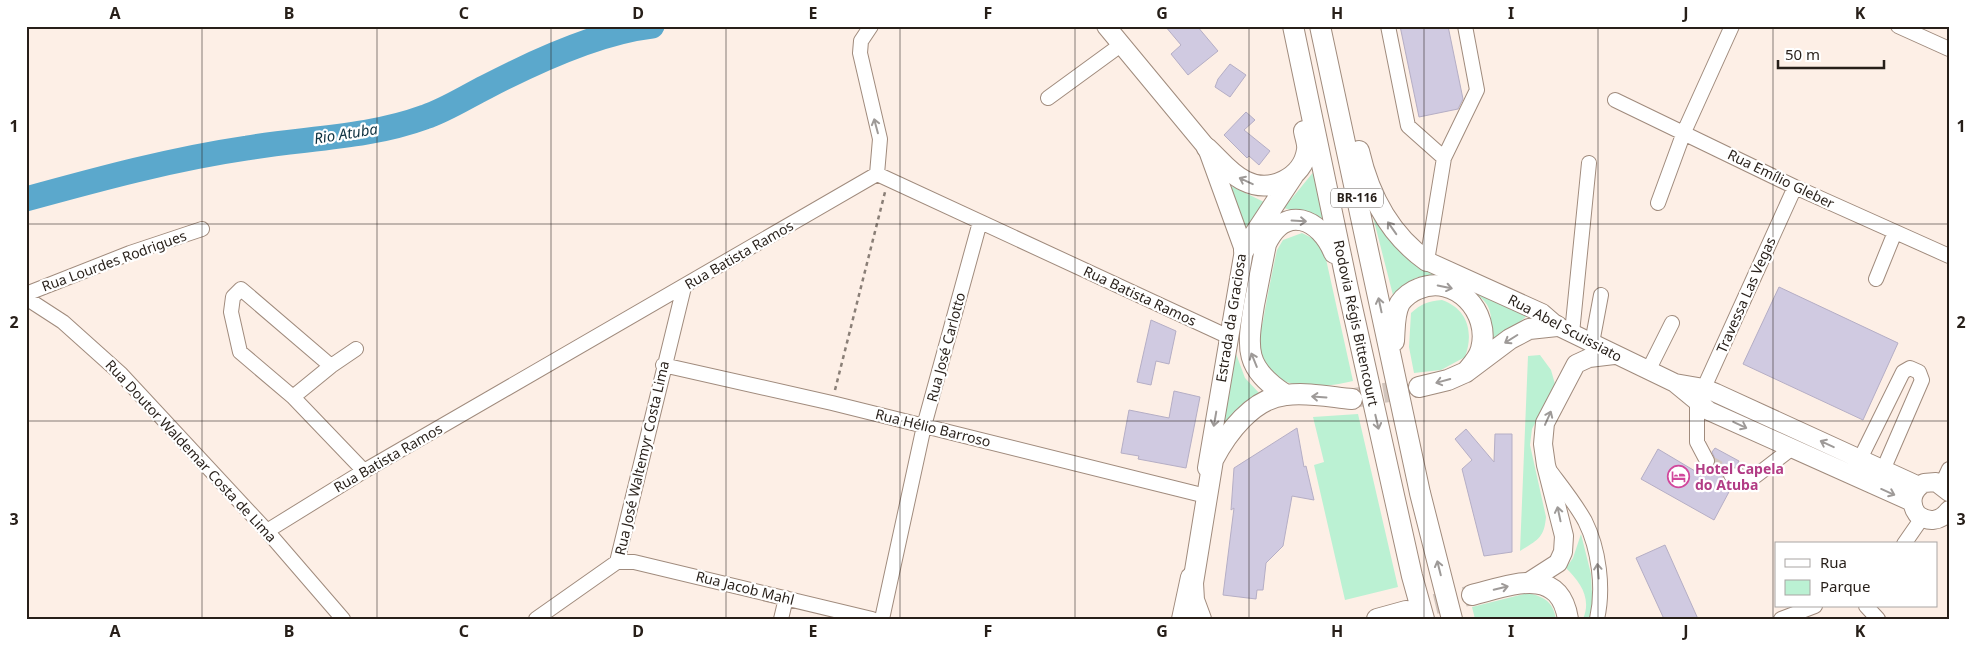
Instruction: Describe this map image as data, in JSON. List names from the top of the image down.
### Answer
{
  "streets": {
    "highway": ["BR-116", "Rodovia Régis Bittencourt"],
    "main road": ["Estrada da Graciosa", "Rua Abel Scuissiato"],
    "street": [
      "Rua Emílio Gleber",
      "Rua Batista Ramos",
      "Rua Lourdes Rodrigues",
      "Travessa Las Vegas",
      "Rua José Carlotto",
      "Rua Hélio Barroso",
      "Rua Doutor Waldemar Costa de Lima",
      "Rua José Waltemyr Costa Lima",
      "Rua Jacob Mahl"
    ]
  },
  "crossings": [
    ["Rua Emílio Gleber", "Travessa Las Vegas"],
    ["Rua Batista Ramos", "Estrada da Graciosa"],
    ["Rua Batista Ramos", "Rua José Carlotto"],
    ["Rua Batista Ramos", "Rua Doutor Waldemar Costa de Lima"],
    ["Rua Batista Ramos", "Rua José Waltemyr Costa Lima"],
    ["Travessa Las Vegas", "Rua Abel Scuissiato"],
    ["Estrada da Graciosa", "Rua Hélio Barroso"],
    ["Rua José Carlotto", "Rua Hélio Barroso"],
    ["Rua Hélio Barroso", "Rua José Waltemyr Costa Lima"],
    ["Rua José Waltemyr Costa Lima", "Rua Jacob Mahl"]
  ],
  "water": ["Rio Atuba"],
  "places": {
    "hotel": ["Hotel Capela do Atuba"]
  },
  "legend": ["Rua", "Parque"],
  "scale_bar": "50 m",
  "grid": {
    "columns": [
      "A",
      "B",
      "C",
      "D",
      "E",
      "F",
      "G",
      "H",
      "I",
      "J",
      "K"
    ],
    "rows": ["1", "2", "3"]
  }
}
